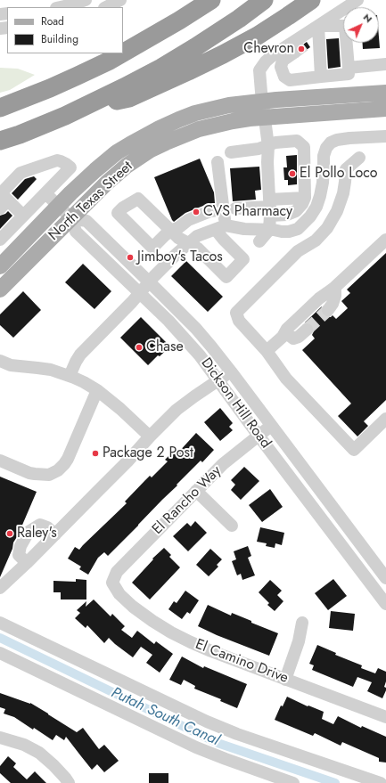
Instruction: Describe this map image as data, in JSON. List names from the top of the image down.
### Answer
{
  "streets": {
    "main road": ["North Texas Street"],
    "street": ["Dickson Hill Road", "El Rancho Way", "El Camino Drive"]
  },
  "crossings": [
    ["North Texas Street", "Dickson Hill Road"],
    ["Dickson Hill Road", "El Rancho Way"],
    ["El Rancho Way", "El Camino Drive"]
  ],
  "water": ["Putah South Canal"],
  "places": [
    "Chevron",
    "El Pollo Loco",
    "CVS Pharmacy",
    "Jimboy's Tacos",
    "Chase",
    "Package 2 Post",
    "Raley's"
  ],
  "legend": ["Road", "Building"],
  "north": "top right"
}
